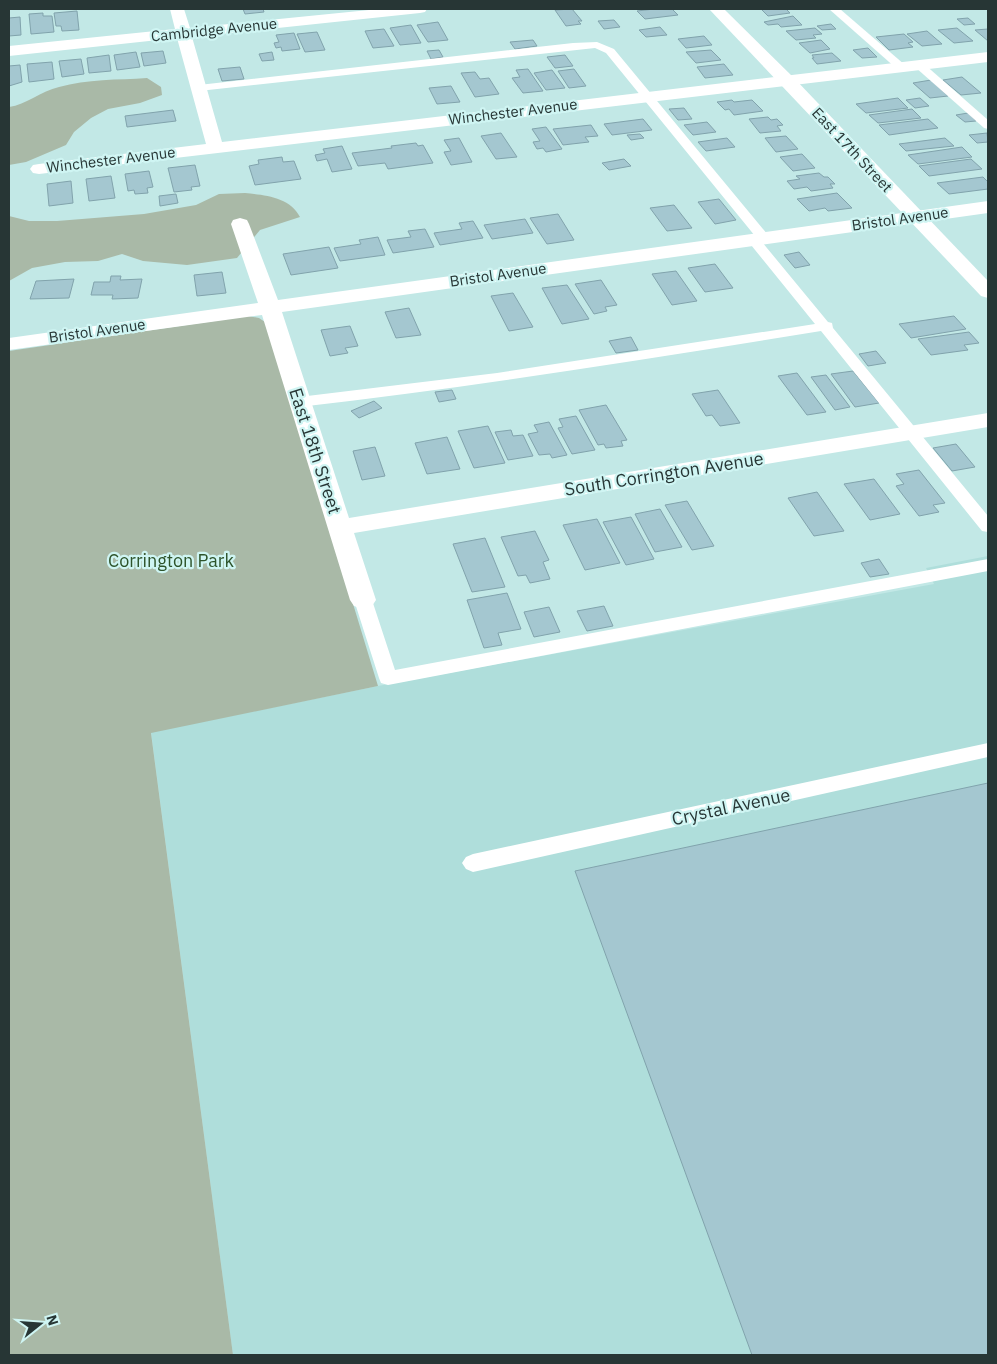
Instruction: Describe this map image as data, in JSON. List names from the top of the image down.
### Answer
{
  "streets": {
    "street": [
      "Cambridge Avenue",
      "Winchester Avenue",
      "East 17th Street",
      "Bristol Avenue",
      "East 18th Street",
      "South Corrington Avenue"
    ],
    "lane": ["Crystal Avenue"]
  },
  "crossings": [
    ["Winchester Avenue", "East 17th Street"],
    ["East 17th Street", "Bristol Avenue"],
    ["Bristol Avenue", "East 18th Street"],
    ["East 18th Street", "South Corrington Avenue"]
  ],
  "parks": ["Corrington Park"],
  "north": "right"
}
